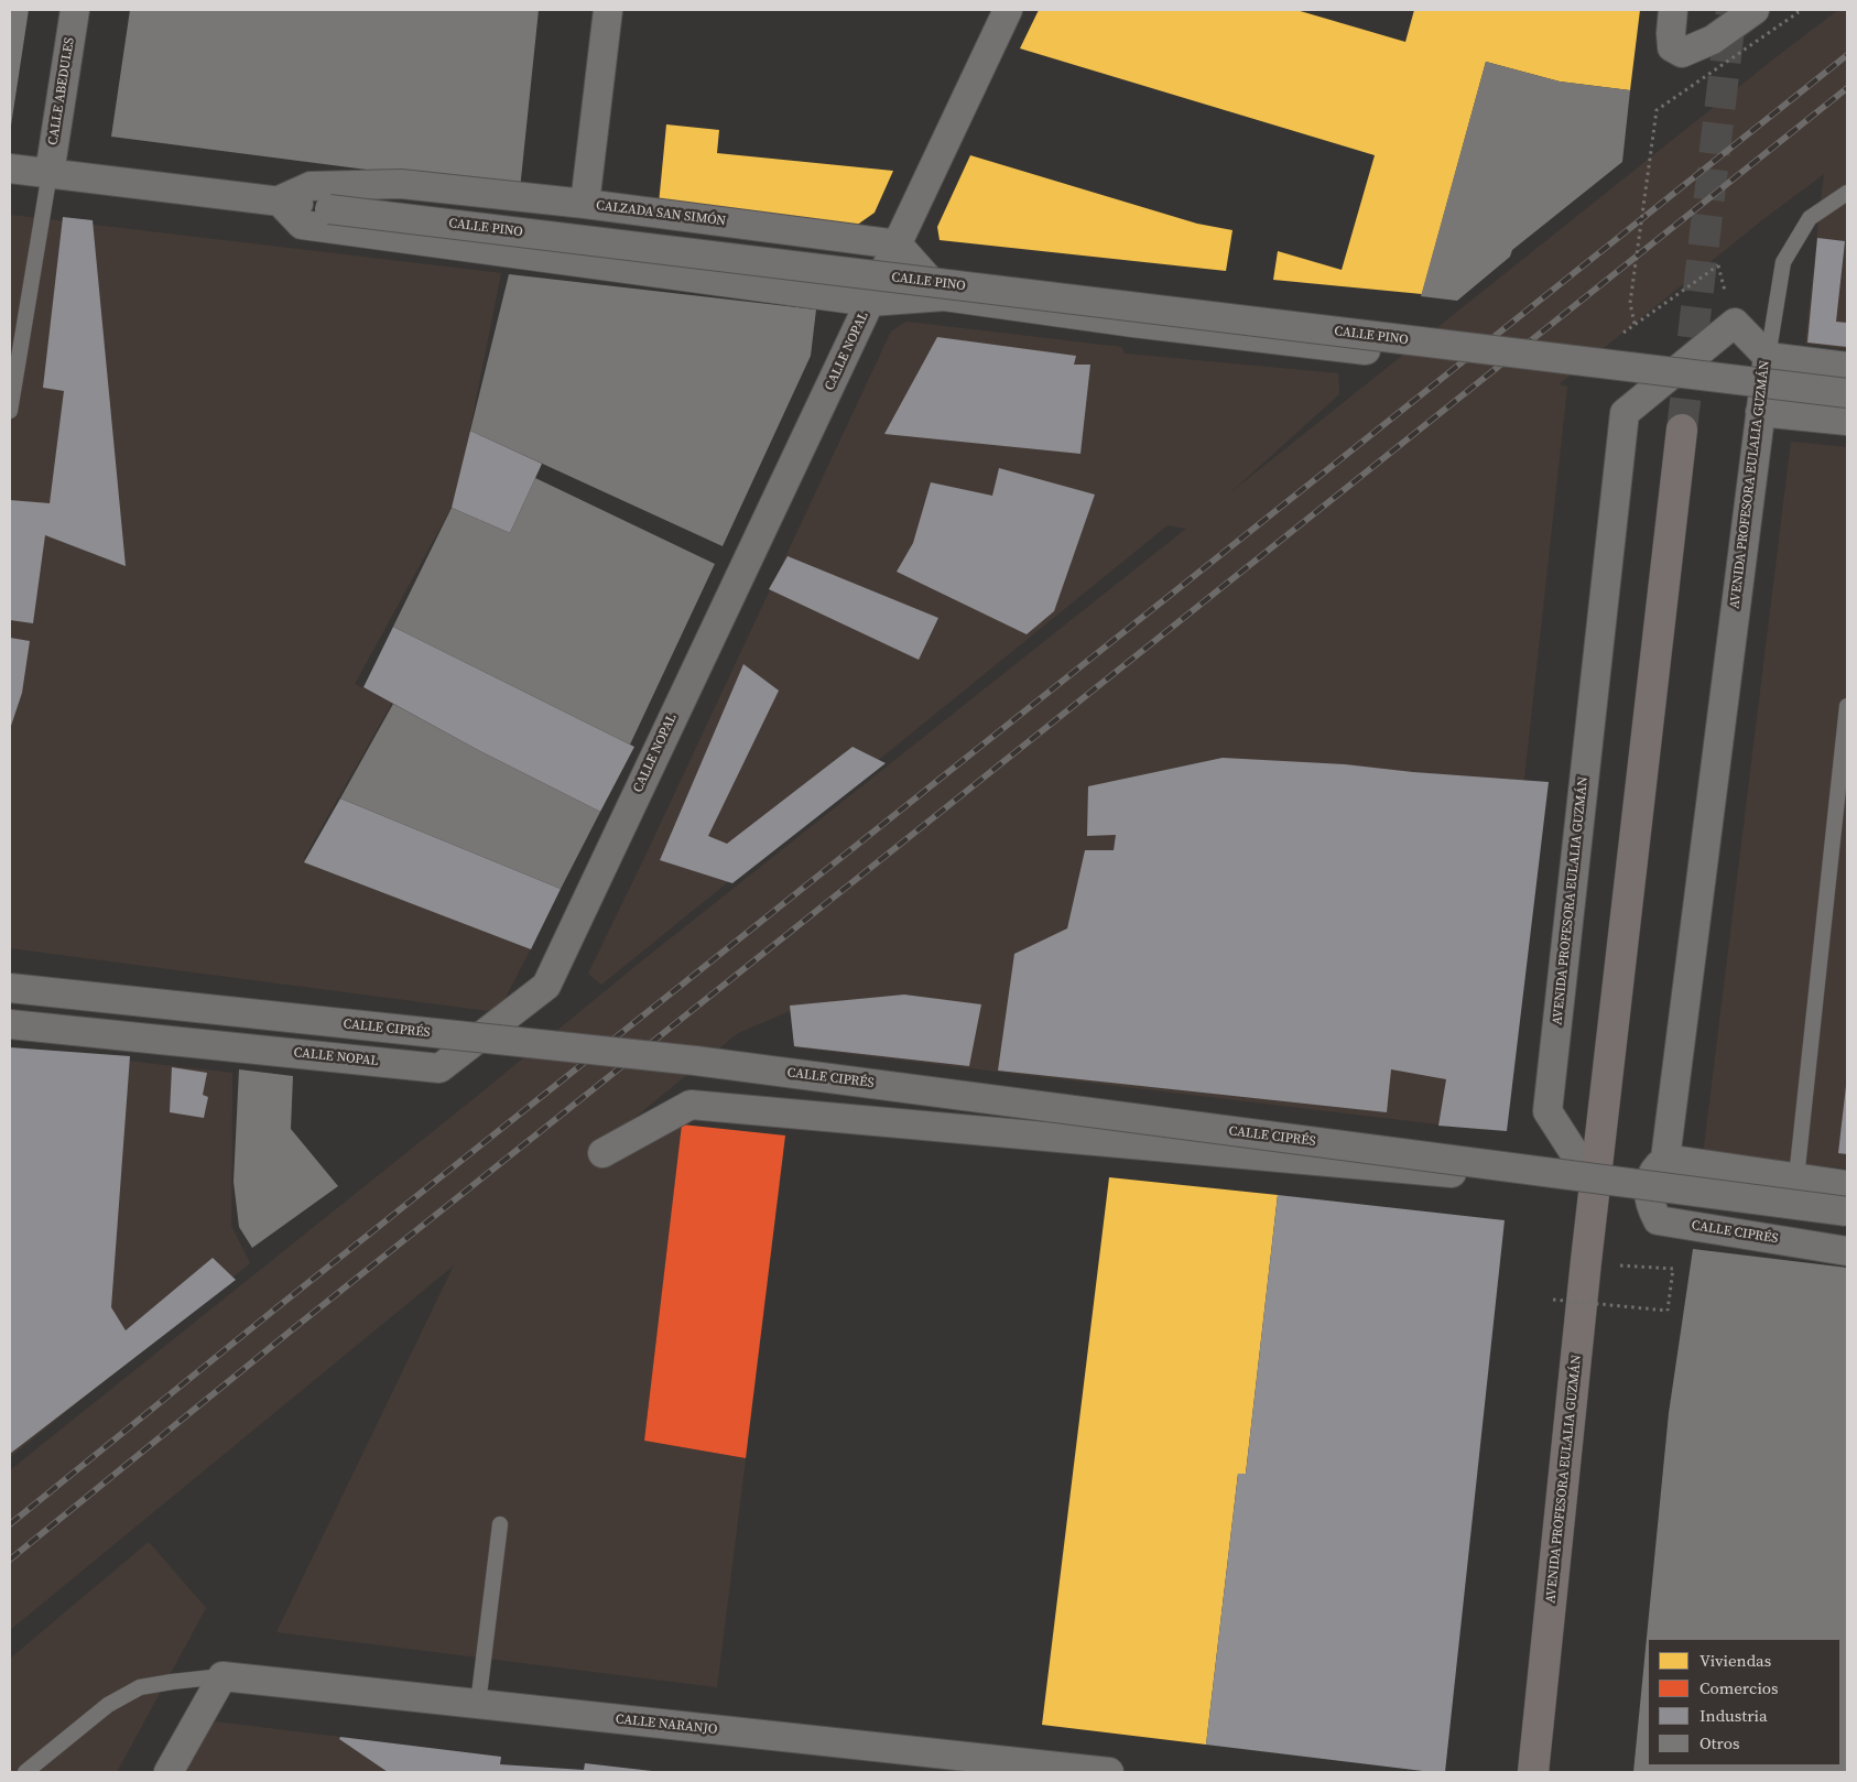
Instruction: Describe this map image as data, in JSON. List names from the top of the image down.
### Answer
{
  "streets": {
    "main road": ["AVENIDA PROFESORA EULALIA GUZMÁN"],
    "street": [
      "CALLE ABEDULES",
      "CALZADA SAN SIMÓN",
      "CALLE PINO",
      "CALLE NOPAL",
      "CALLE CIPRÉS",
      "CALLE NARANJO"
    ]
  },
  "crossings": [
    ["CALLE ABEDULES", "CALLE PINO"],
    ["CALZADA SAN SIMÓN", "CALLE NOPAL"],
    ["AVENIDA PROFESORA EULALIA GUZMÁN", "CALLE CIPRÉS"]
  ],
  "legend": [
    "Viviendas",
    "Comercios",
    "Industria",
    "Otros"
  ]
}
